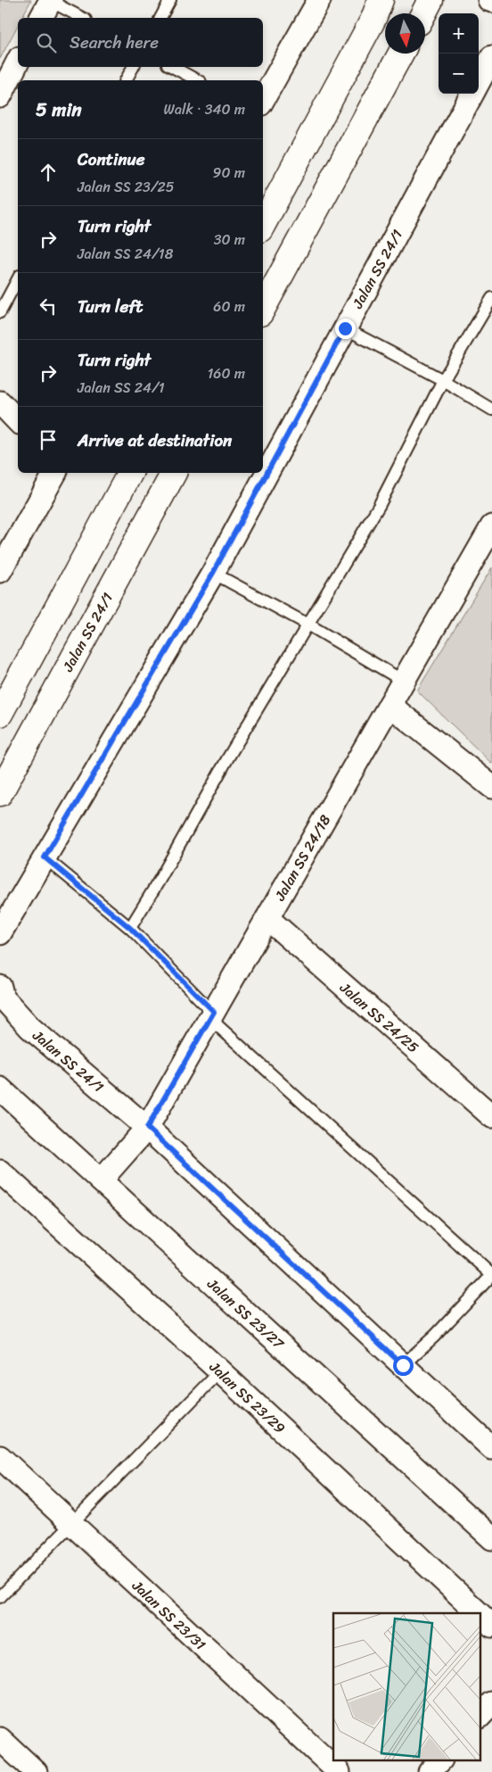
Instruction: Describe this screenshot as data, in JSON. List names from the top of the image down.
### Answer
{
  "streets": {
    "main road": ["Jalan SS 24/1"],
    "street": [
      "Jalan SS 24/18",
      "Jalan SS 24/25",
      "Jalan SS 23/27",
      "Jalan SS 23/29",
      "Jalan SS 23/31"
    ]
  },
  "crossings": [
    ["Jalan SS 24/1", "Jalan SS 24/18"],
    ["Jalan SS 24/18", "Jalan SS 24/25"],
    ["Jalan SS 24/18", "Jalan SS 23/27"]
  ],
  "north": "bottom",
  "page": {
    "map_buttons": ["+", "−"],
    "search": "Search here",
    "heading": ["5 min", "Walk · 340 m"],
    "list": [
      ["Continue", "Jalan SS 23/25", "90 m"],
      ["Turn right", "Jalan SS 24/18", "30 m"],
      ["Turn left", "60 m"],
      ["Turn right", "Jalan SS 24/1", "160 m"],
      "Arrive at destination"
    ]
  }
}
